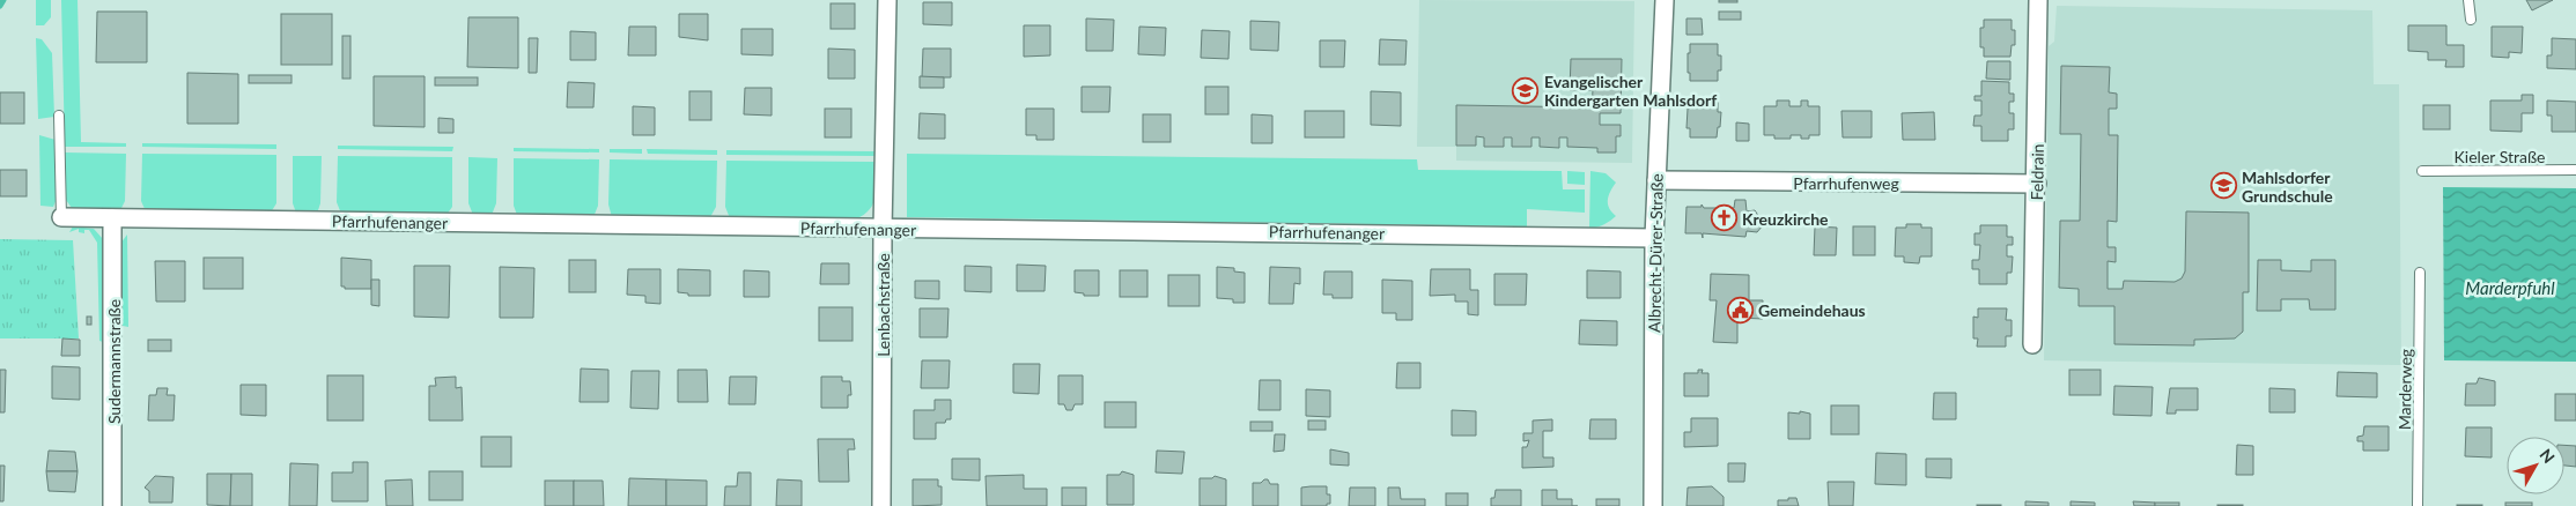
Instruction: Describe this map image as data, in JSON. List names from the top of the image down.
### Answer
{
  "streets": {
    "street": [
      "Feldrain",
      "Pfarrhufenweg",
      "Pfarrhufenanger",
      "Albrecht-Dürer-Straße",
      "Lenbachstraße",
      "Sudermannstraße"
    ],
    "lane": ["Kieler Straße", "Marderweg"]
  },
  "crossings": [
    ["Feldrain", "Pfarrhufenweg"],
    ["Pfarrhufenweg", "Albrecht-Dürer-Straße"],
    ["Pfarrhufenanger", "Albrecht-Dürer-Straße"],
    ["Pfarrhufenanger", "Lenbachstraße"],
    ["Pfarrhufenanger", "Sudermannstraße"]
  ],
  "water": ["Marderpfuhl"],
  "places": {
    "school or university": ["Evangelischer Kindergarten Mahlsdorf", "Mahlsdorfer Grundschule"],
    "church": ["Kreuzkirche"],
    "public building": ["Gemeindehaus"]
  },
  "north": "top right"
}
